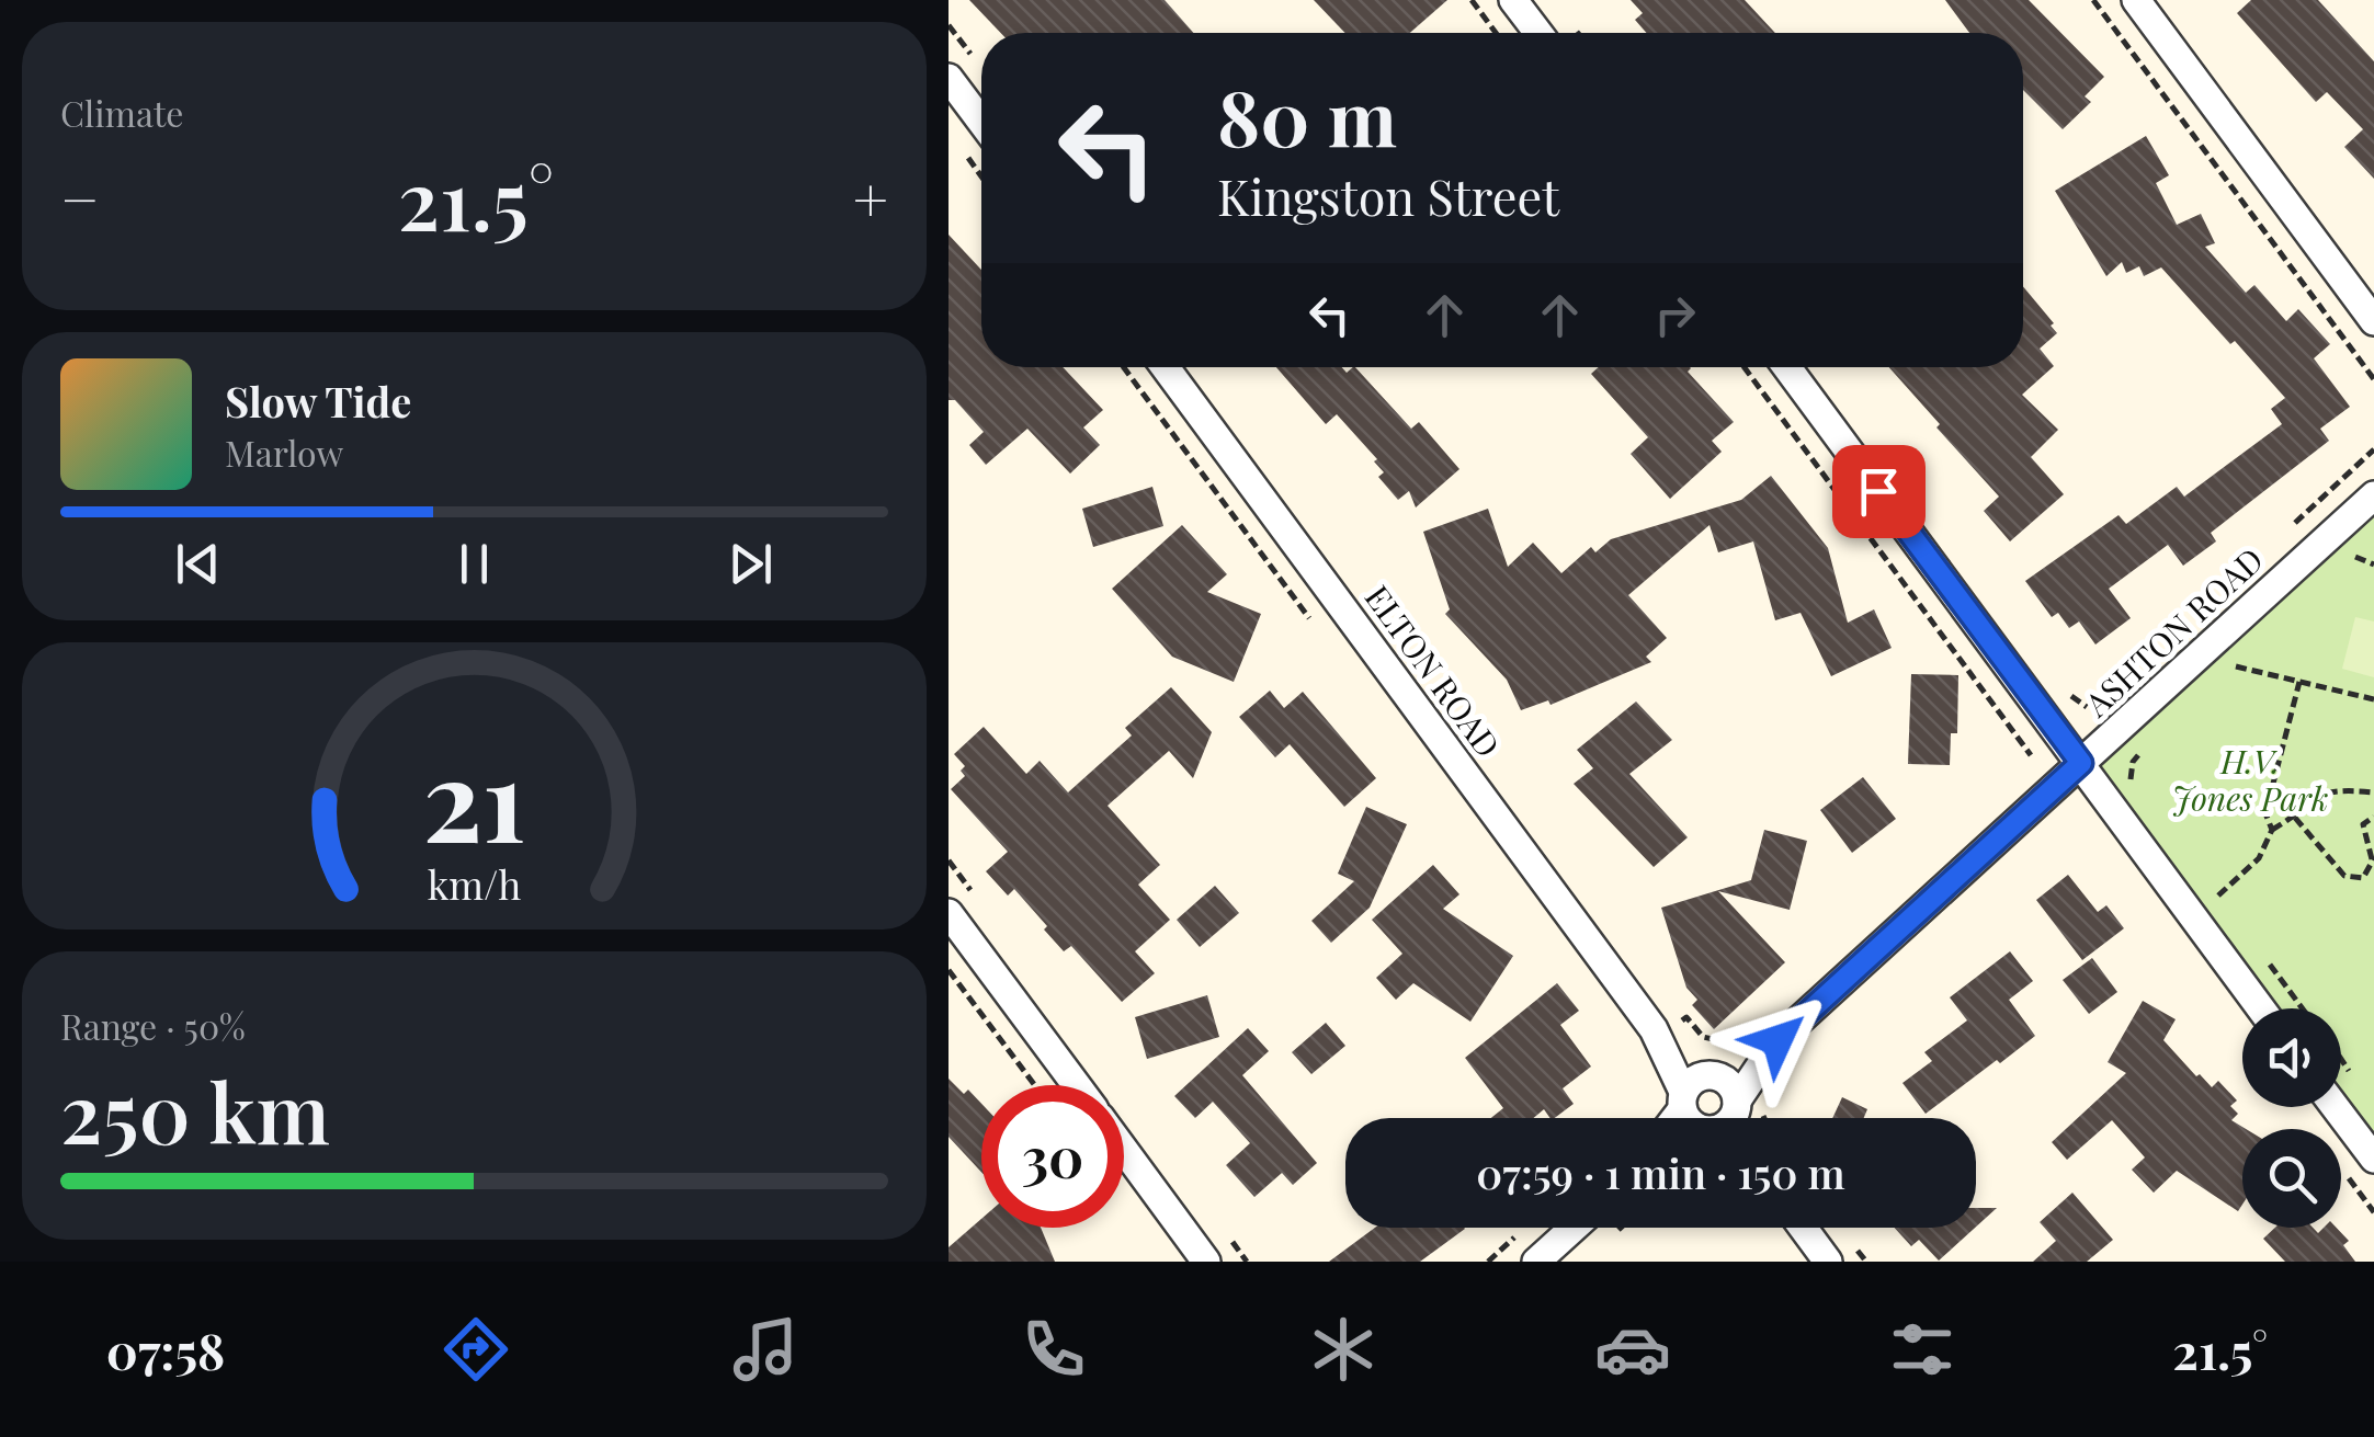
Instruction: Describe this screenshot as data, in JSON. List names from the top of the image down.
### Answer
{
  "streets": {
    "street": ["ASHTON ROAD", "ELTON ROAD"]
  },
  "crossings": [
    ["ASHTON ROAD", "ELTON ROAD"]
  ],
  "parks": ["H.V. Jones Park"],
  "page": {
    "tile": [
      "Climate",
      ["Range · 50%", "250 km"]
    ],
    "turn": ["80 m", "Kingston Street"],
    "heat": ["−", "21.5°", "+"],
    "song": ["Slow Tide", "Marlow"],
    "limit": "30",
    "trip": "07:59 · 1 min · 150 m",
    "tabs": ["07:58", "21.5°"],
    "gauge": ["21", "km/h"]
  }
}
